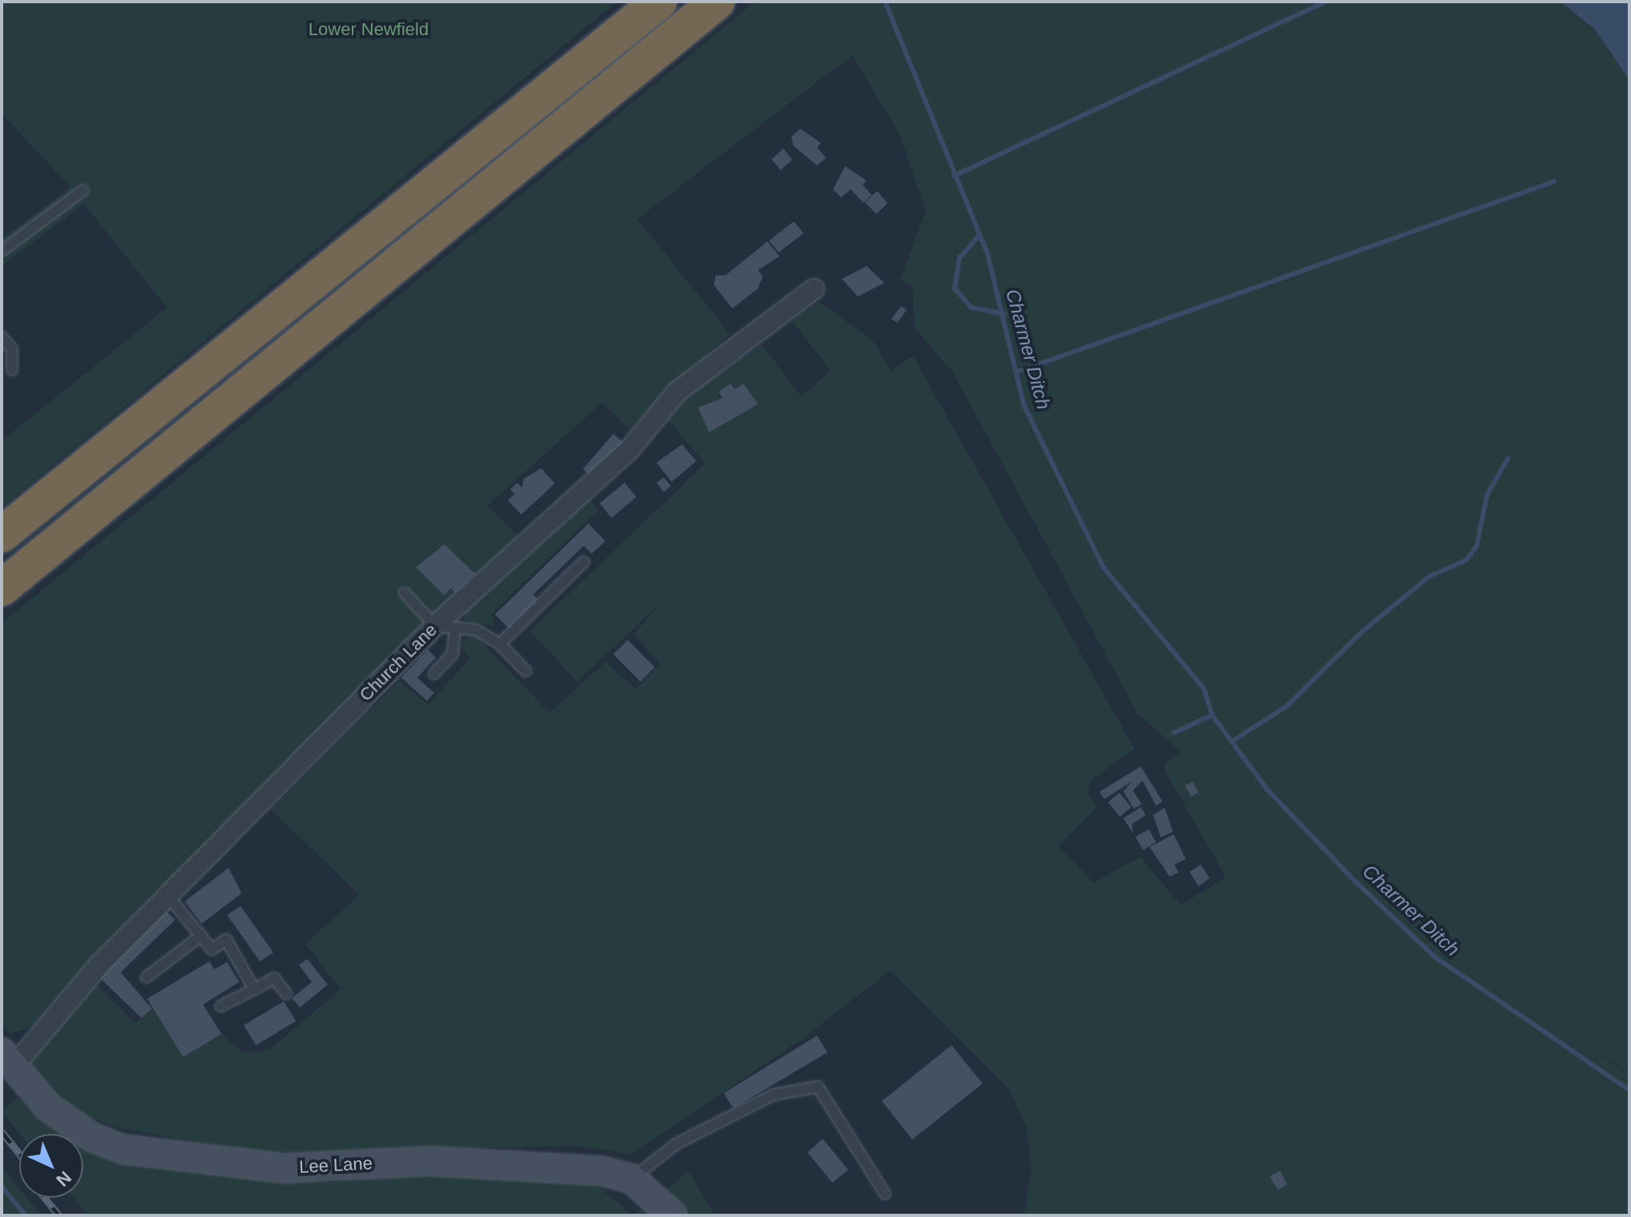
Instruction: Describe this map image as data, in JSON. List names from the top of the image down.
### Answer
{
  "streets": {
    "street": ["Church Lane", "Lee Lane"]
  },
  "crossings": [
    ["Church Lane", "Lee Lane"]
  ],
  "water": ["Charmer Ditch"],
  "parks": ["Lower Newfield"],
  "north": "bottom right"
}
